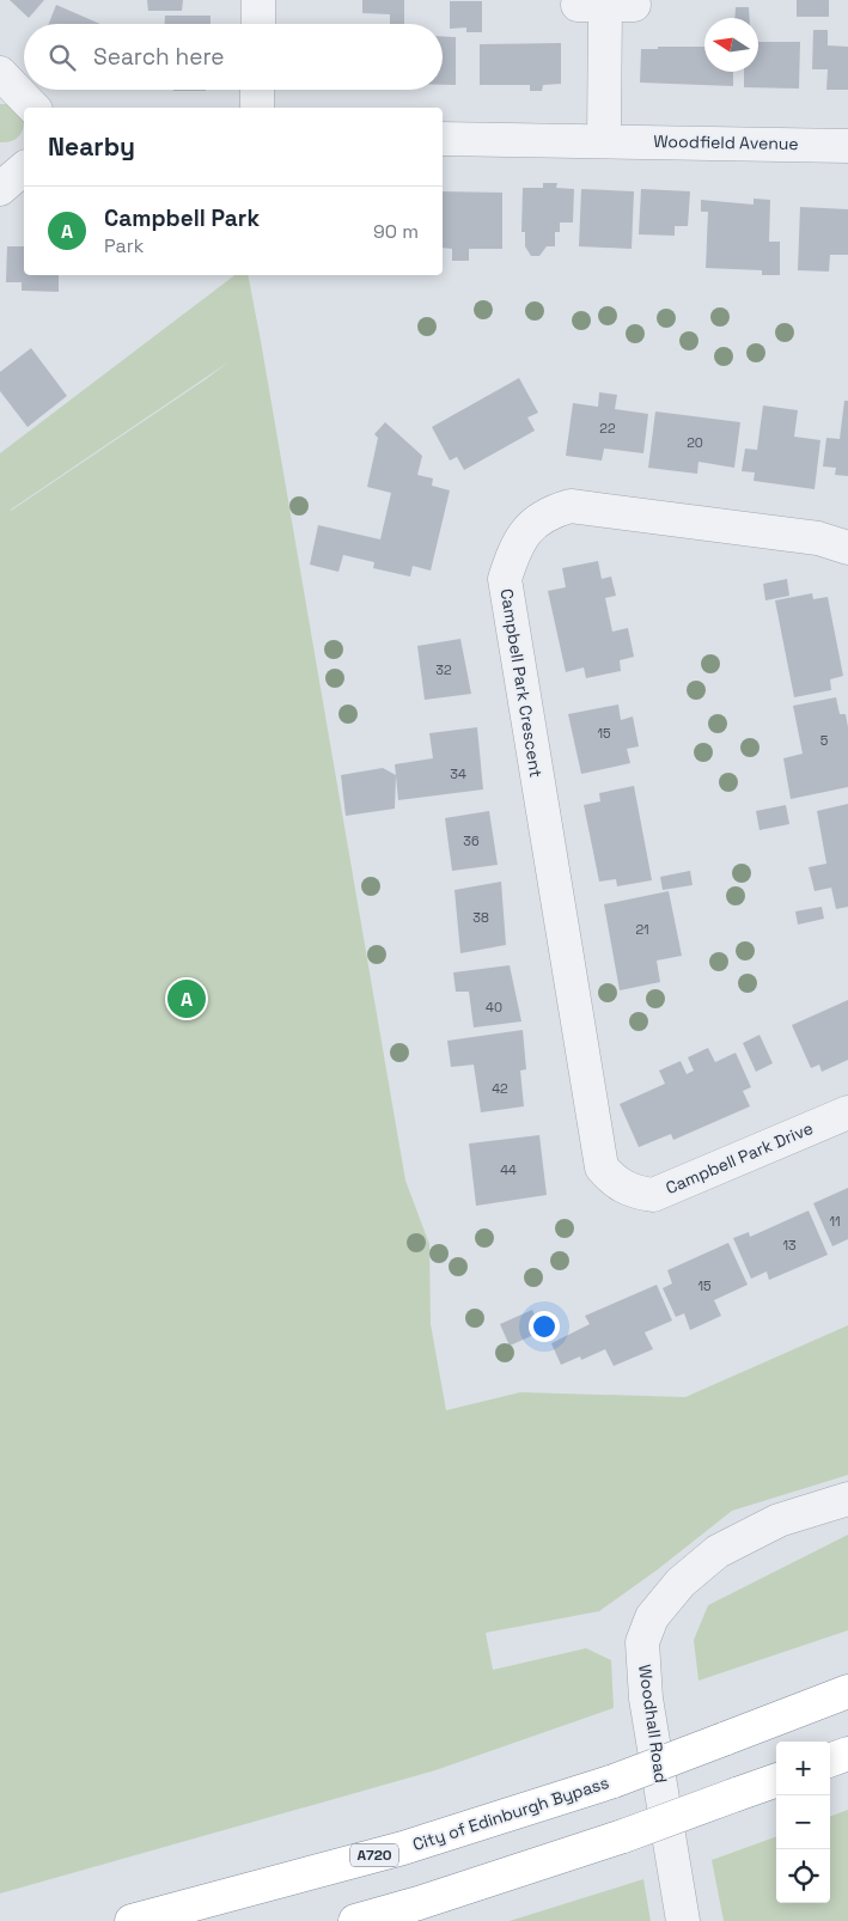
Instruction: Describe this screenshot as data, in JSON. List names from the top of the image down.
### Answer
{
  "streets": {
    "highway": ["City of Edinburgh Bypass", "A720"],
    "street": [
      "Woodfield Avenue",
      "Campbell Park Crescent",
      "Campbell Park Drive",
      "Woodhall Road"
    ]
  },
  "crossings": [
    ["Campbell Park Crescent", "Campbell Park Drive"]
  ],
  "house_numbers": [
    "22",
    "20",
    "32",
    "15",
    "5",
    "34",
    "36",
    "38",
    "21",
    "40",
    "42",
    "44",
    "11",
    "13",
    "15"
  ],
  "north": "left",
  "page": {
    "search": "Search here",
    "heading": "Nearby",
    "list": [
      {
        "mark": "A",
        "name": "Campbell Park",
        "note": "Park",
        "value": "90 m"
      }
    ],
    "pins": "A",
    "map_buttons": ["+", "−"]
  }
}
